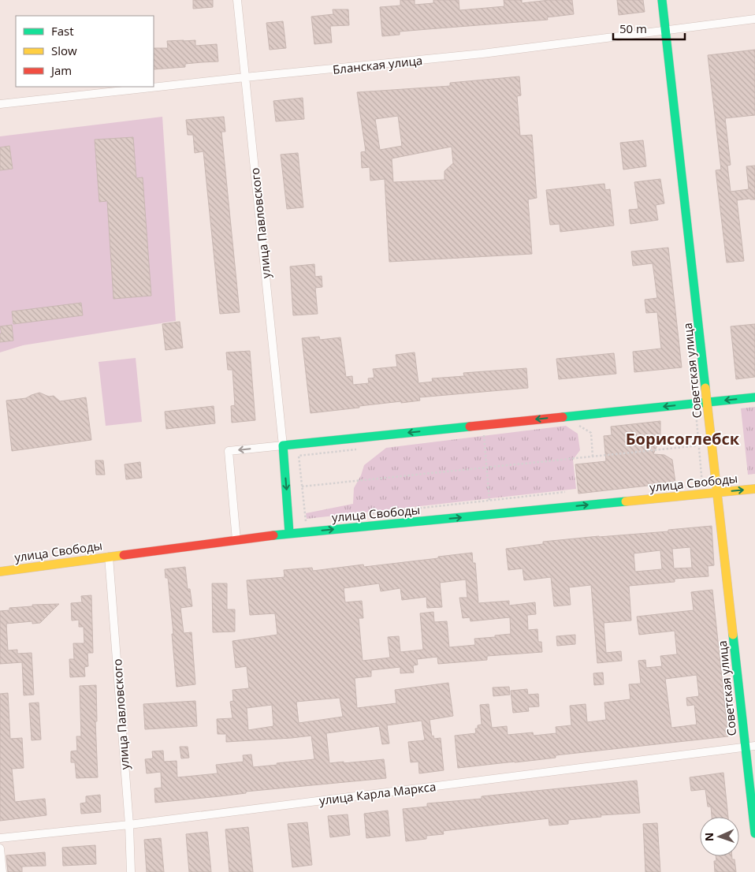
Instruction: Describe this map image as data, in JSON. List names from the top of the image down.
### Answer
{
  "streets": {
    "main road": ["Советская улица", "улица Свободы"],
    "street": ["Бланская улица", "улица Павловского", "улица Карла Маркса"]
  },
  "crossings": [
    ["Бланская улица", "улица Павловского"],
    ["Бланская улица", "Советская улица"],
    ["улица Павловского", "улица Свободы"],
    ["улица Павловского", "улица Карла Маркса"],
    ["Советская улица", "улица Свободы"],
    ["Советская улица", "улица Карла Маркса"]
  ],
  "one_way": ["улица Свободы"],
  "districts": ["Борисоглебск"],
  "legend": ["Fast", "Slow", "Jam"],
  "scale_bar": "50 m",
  "north": "left"
}
